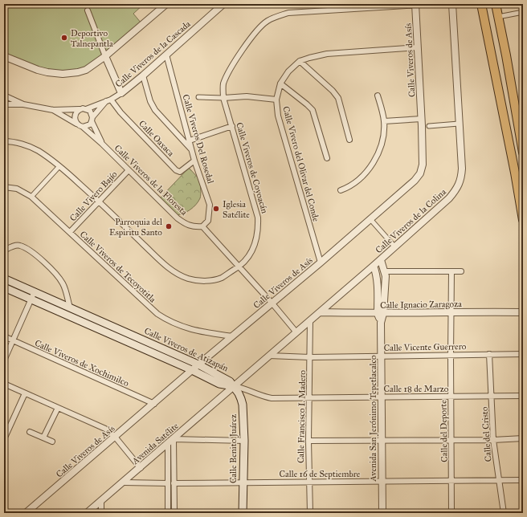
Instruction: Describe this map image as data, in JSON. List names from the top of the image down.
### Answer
{
  "streets": {
    "main road": ["Calle Viveros de Atizapán", "Calle Benito Juárez"],
    "street": [
      "Calle Viveros de la Cascada",
      "Calle Viveros de Asís",
      "Calle Oaxaca",
      "Calle Viveros Del Rosedal",
      "Calle Vivero del Olivar del Conde",
      "Calle Viveros de Coyoacán",
      "Calle Viveros de la Floresta",
      "Calle Vivero Bajío",
      "Calle Viveros de la Colina",
      "Calle Viveros de Tecoyotitla",
      "Calle Ignacio Zaragoza",
      "Calle Vicente Guerrero",
      "Calle Viveros de Xochimilco",
      "Calle 18 de Marzo",
      "Calle Francisco I. Madero",
      "Avenida San Jerónimo Tepetlacalco",
      "Calle del Deporte",
      "Calle del Cristo",
      "Avenida Satélite",
      "Calle 16 de Septiembre"
    ]
  },
  "crossings": [
    ["Calle Viveros de la Cascada", "Calle Oaxaca"],
    ["Calle Viveros de la Cascada", "Calle Viveros Del Rosedal"],
    ["Calle Viveros de la Cascada", "Calle Viveros de la Floresta"],
    ["Calle Viveros de Asís", "Calle Vivero del Olivar del Conde"],
    ["Calle Viveros de Asís", "Calle Viveros de Coyoacán"],
    ["Calle Viveros de Asís", "Calle Viveros de Tecoyotitla"],
    ["Calle Viveros de Asís", "Calle Viveros de Atizapán"],
    ["Calle Viveros de Asís", "Calle Viveros de Xochimilco"],
    ["Calle Oaxaca", "Calle Viveros Del Rosedal"],
    ["Calle Viveros Del Rosedal", "Calle Viveros de la Floresta"],
    ["Calle Viveros de Coyoacán", "Calle Vivero Bajío"],
    ["Calle Viveros de la Floresta", "Calle Vivero Bajío"],
    ["Calle Vivero Bajío", "Calle Viveros de Tecoyotitla"],
    ["Calle Viveros de la Colina", "Calle Ignacio Zaragoza"],
    ["Calle Viveros de la Colina", "Calle Vicente Guerrero"],
    ["Calle Viveros de la Colina", "Calle Viveros de Atizapán"],
    ["Calle Viveros de la Colina", "Calle 18 de Marzo"],
    ["Calle Viveros de la Colina", "Calle Francisco I. Madero"],
    ["Calle Viveros de la Colina", "Avenida San Jerónimo Tepetlacalco"],
    ["Calle Viveros de la Colina", "Avenida Satélite"],
    ["Calle Viveros de la Colina", "Calle Benito Juárez"],
    ["Calle Ignacio Zaragoza", "Avenida San Jerónimo Tepetlacalco"],
    ["Calle Ignacio Zaragoza", "Calle del Deporte"],
    ["Calle Vicente Guerrero", "Calle Francisco I. Madero"],
    ["Calle Vicente Guerrero", "Avenida San Jerónimo Tepetlacalco"],
    ["Calle Vicente Guerrero", "Calle del Deporte"],
    ["Calle Vicente Guerrero", "Calle del Cristo"],
    ["Calle Viveros de Atizapán", "Calle 18 de Marzo"],
    ["Calle Viveros de Atizapán", "Avenida Satélite"],
    ["Calle Viveros de Atizapán", "Calle Benito Juárez"],
    ["Calle 18 de Marzo", "Calle Francisco I. Madero"],
    ["Calle 18 de Marzo", "Avenida San Jerónimo Tepetlacalco"],
    ["Calle 18 de Marzo", "Calle del Deporte"],
    ["Calle 18 de Marzo", "Calle del Cristo"],
    ["Calle 18 de Marzo", "Avenida Satélite"],
    ["Calle 18 de Marzo", "Calle Benito Juárez"],
    ["Calle Francisco I. Madero", "Calle 16 de Septiembre"],
    ["Avenida San Jerónimo Tepetlacalco", "Calle 16 de Septiembre"],
    ["Calle del Deporte", "Calle 16 de Septiembre"],
    ["Calle del Cristo", "Calle 16 de Septiembre"],
    ["Avenida Satélite", "Calle Benito Juárez"],
    ["Calle Benito Juárez", "Calle 16 de Septiembre"]
  ],
  "places": ["Deportivo Talnepantla", "Iglesia Satélite", "Parroquia del Espiritu Santo"]
}
